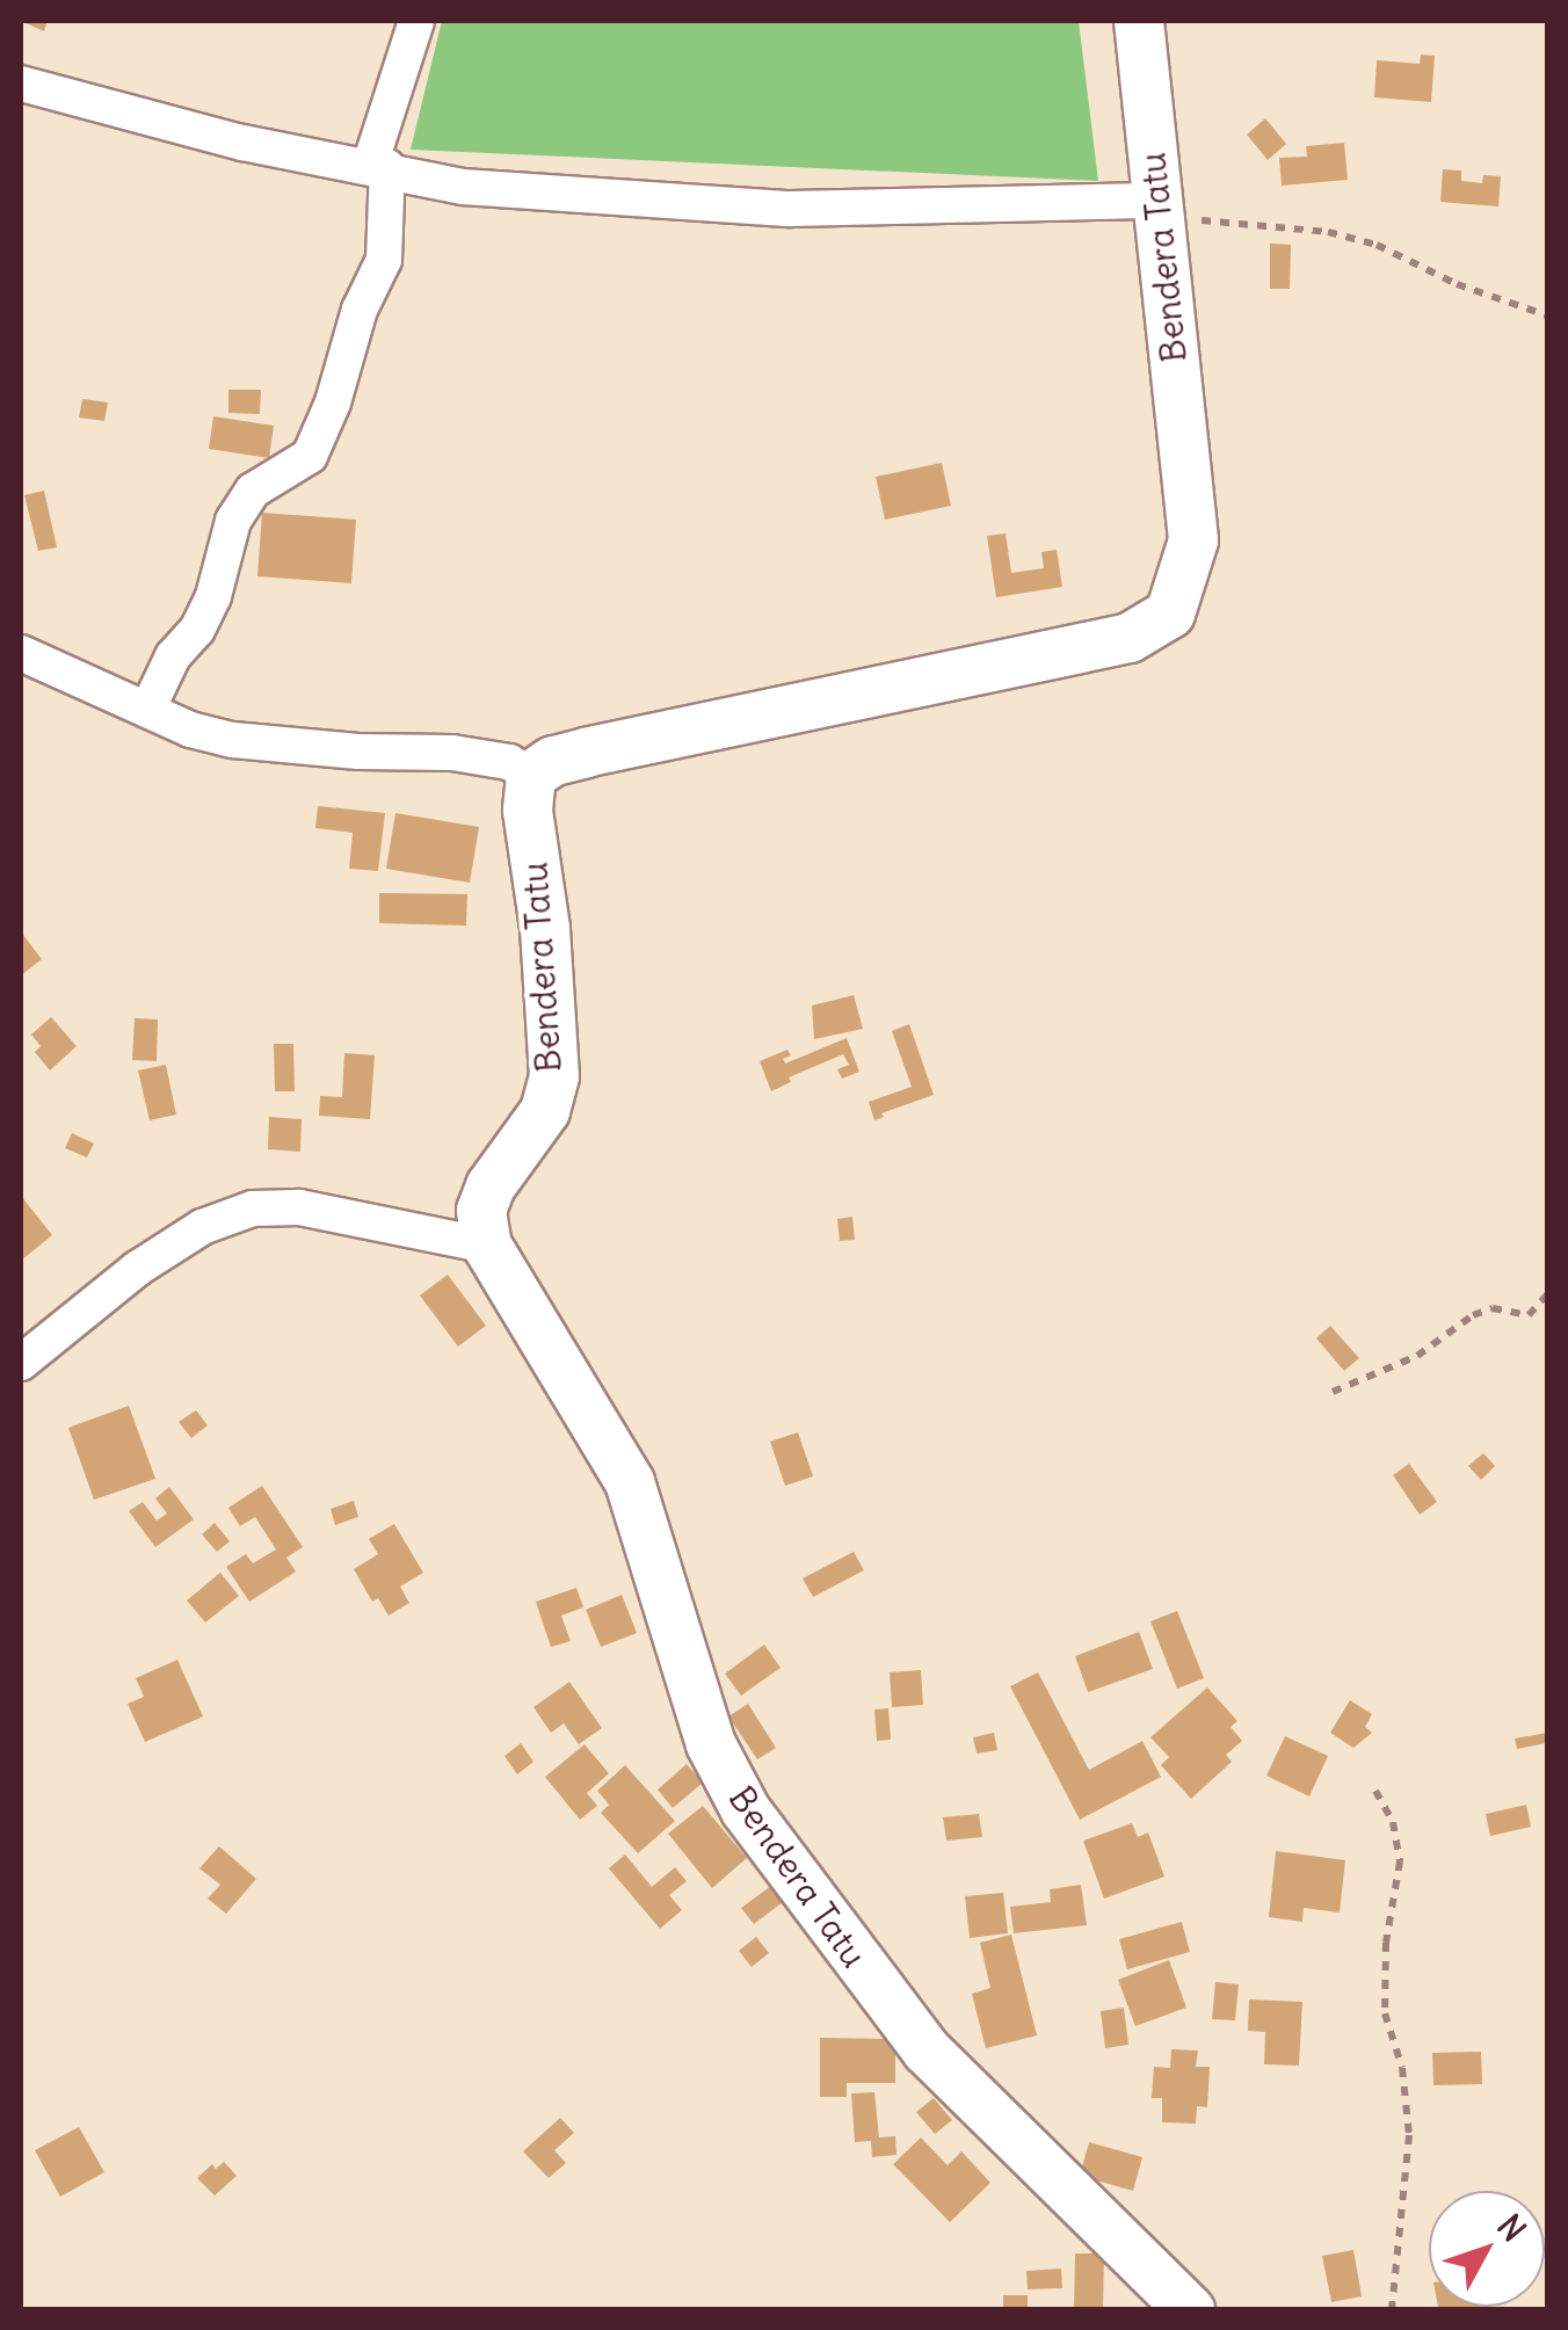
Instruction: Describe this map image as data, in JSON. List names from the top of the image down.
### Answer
{
  "streets": {
    "main road": ["Bendera Tatu"]
  },
  "north": "top right"
}
